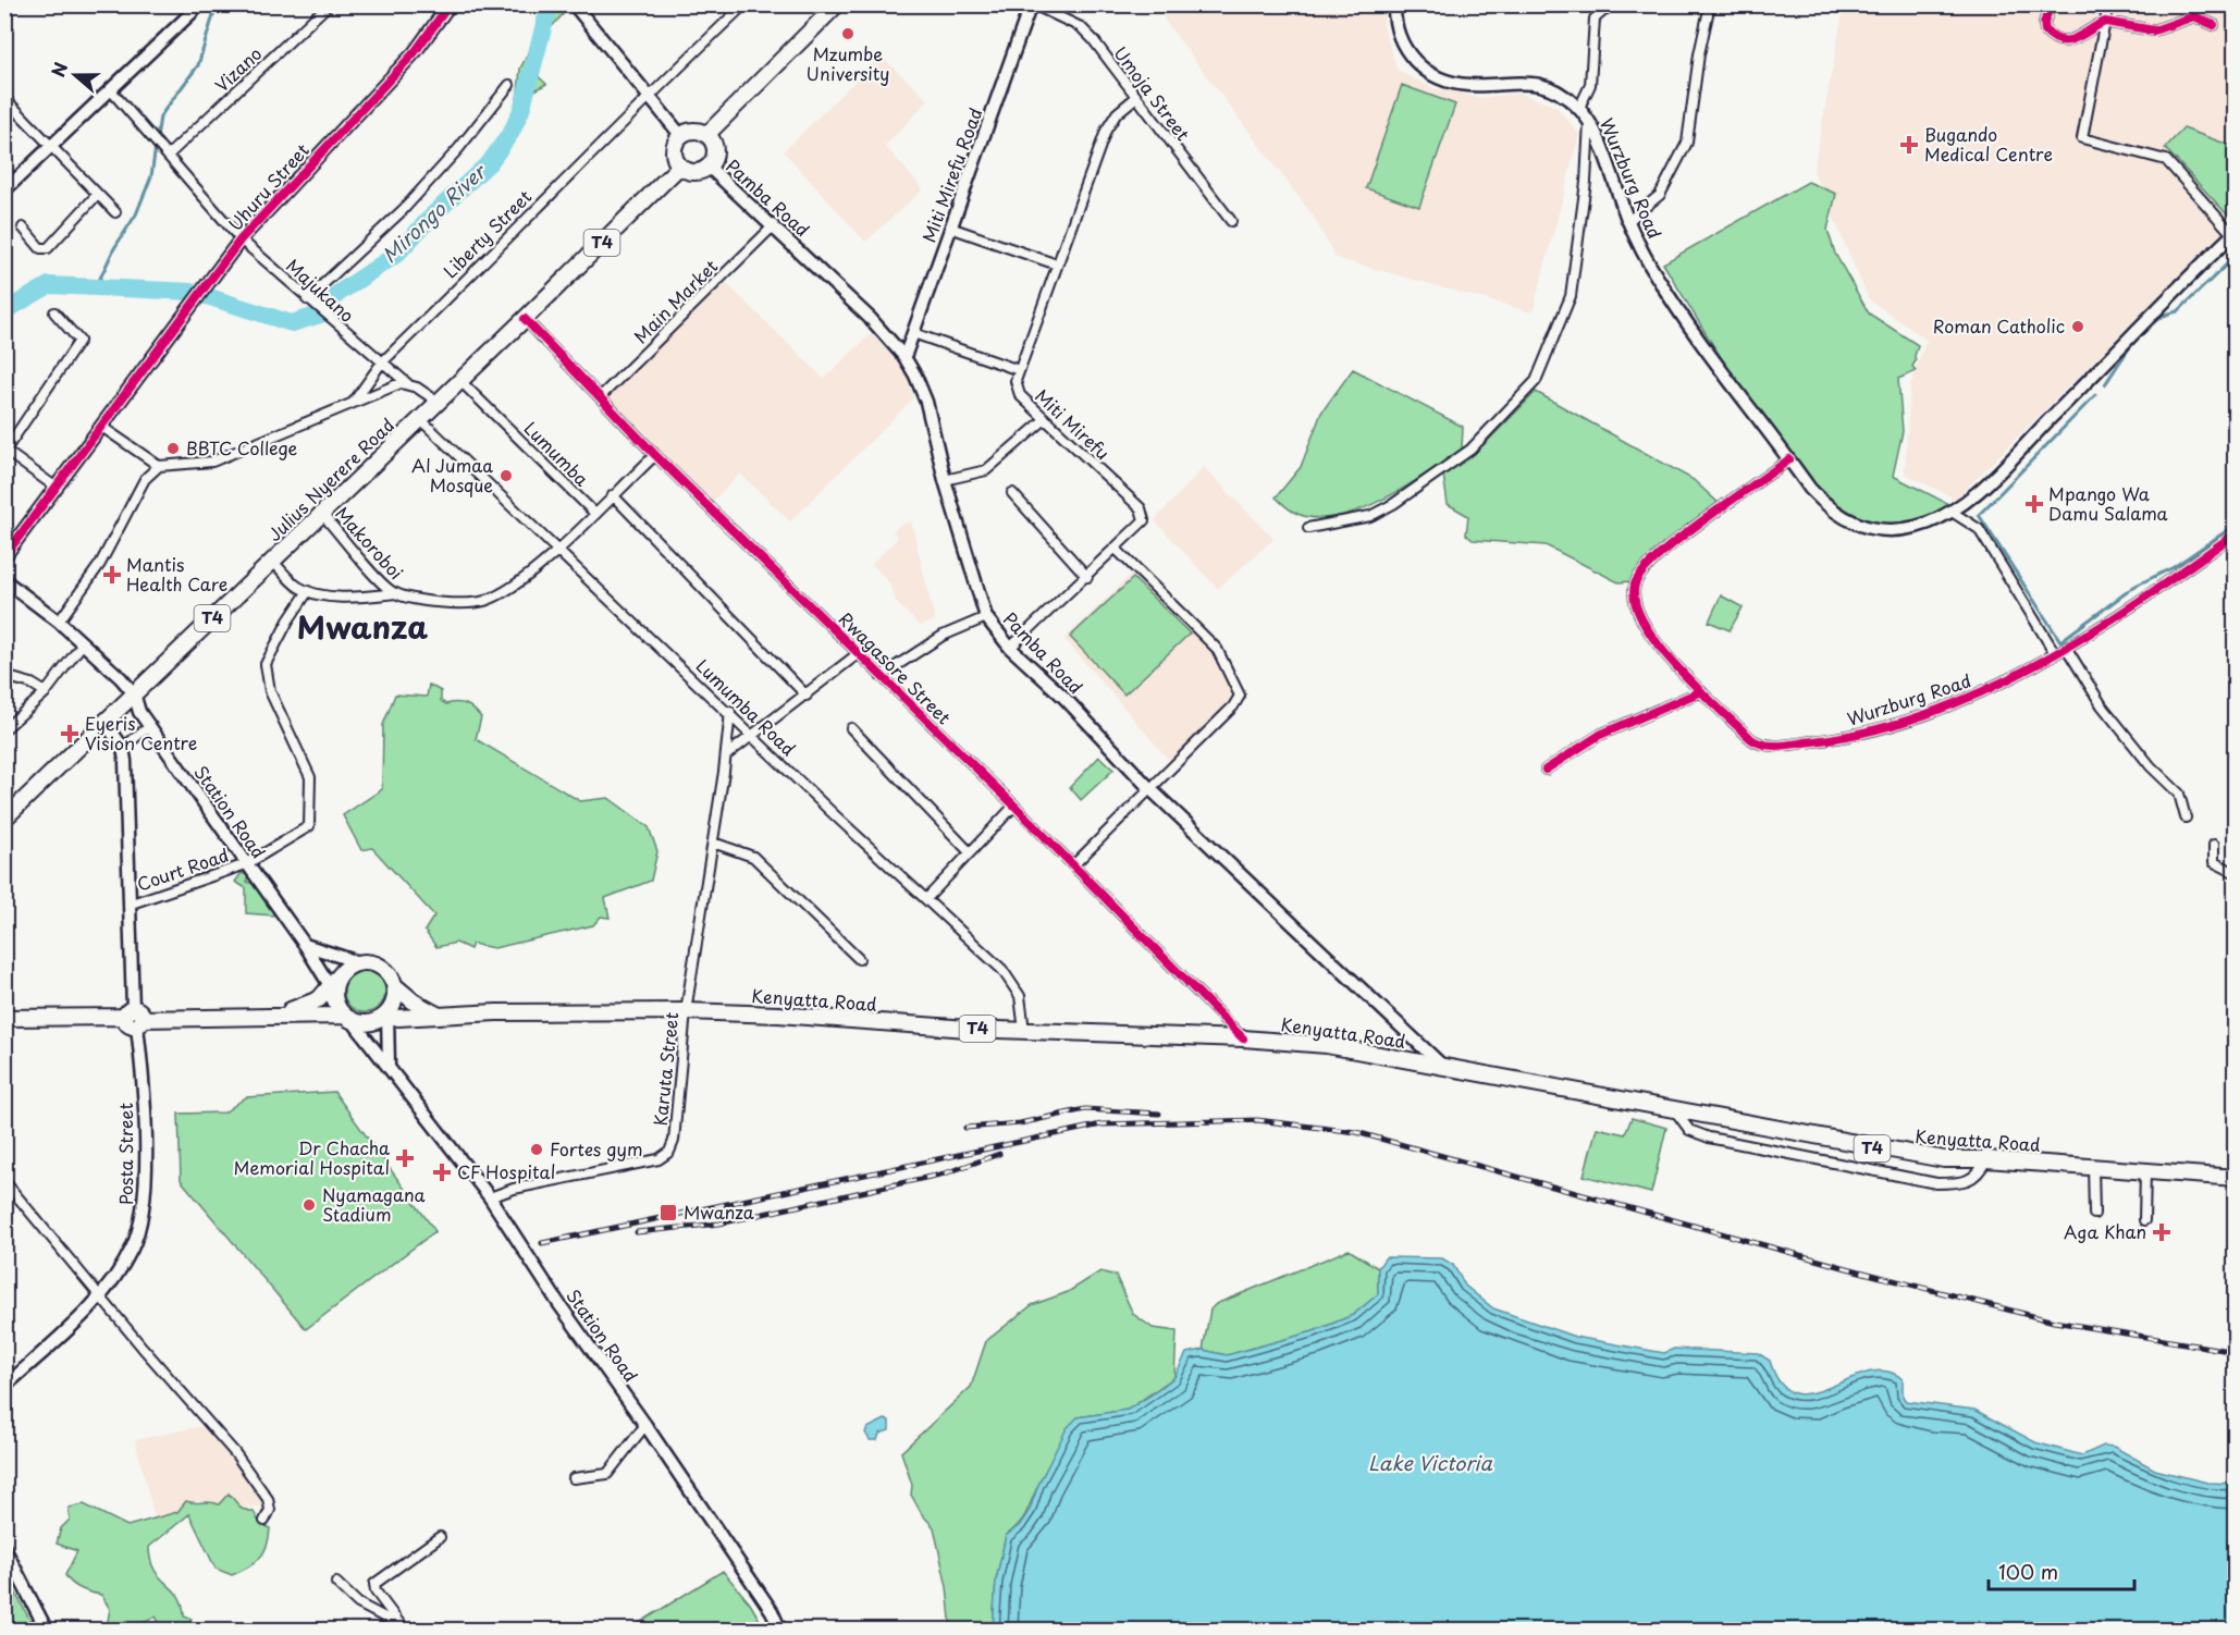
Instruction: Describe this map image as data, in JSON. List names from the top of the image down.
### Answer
{
  "streets": {
    "highway": ["T4", "Julius Nyerere Road", "Kenyatta Road"],
    "main road": [
      "Miti Mirefu Road",
      "Wurzburg Road",
      "Uhuru Street",
      "Pamba Road",
      "Station Road",
      "Posta Street"
    ],
    "street": [
      "Vizano",
      "Umoja Street",
      "Liberty Street",
      "Majukano",
      "Main Market",
      "Miti Mirefu",
      "Lumumba",
      "Makoroboi",
      "Rwagasore Street",
      "Lumumba Road",
      "Court Road",
      "Karuta Street"
    ]
  },
  "crossings": [
    ["Vizano", "Majukano"],
    ["Umoja Street", "Miti Mirefu Road"],
    ["Miti Mirefu Road", "Pamba Road"],
    ["Uhuru Street", "Majukano"],
    ["Pamba Road", "Main Market"],
    ["Pamba Road", "Miti Mirefu"],
    ["Pamba Road", "Julius Nyerere Road"],
    ["Pamba Road", "Kenyatta Road"],
    ["Liberty Street", "Majukano"],
    ["T4", "Station Road"],
    ["T4", "Kenyatta Road"],
    ["T4", "Posta Street"],
    ["Main Market", "Rwagasore Street"],
    ["Lumumba", "Julius Nyerere Road"],
    ["Julius Nyerere Road", "Makoroboi"],
    ["Julius Nyerere Road", "Rwagasore Street"],
    ["Julius Nyerere Road", "Lumumba Road"],
    ["Julius Nyerere Road", "Station Road"],
    ["Makoroboi", "Lumumba Road"],
    ["Makoroboi", "Court Road"],
    ["Rwagasore Street", "Kenyatta Road"],
    ["Lumumba Road", "Kenyatta Road"],
    ["Lumumba Road", "Karuta Street"],
    ["Station Road", "Court Road"],
    ["Station Road", "Kenyatta Road"],
    ["Station Road", "Karuta Street"],
    ["Court Road", "Posta Street"],
    ["Kenyatta Road", "Karuta Street"]
  ],
  "districts": ["Mwanza"],
  "water": ["Mirongo River", "Lake Victoria"],
  "places": {
    "other": [
      "Mzumbe University",
      "Roman Catholic",
      "BBTC College",
      "Al Jumaa Mosque",
      "Fortes gym",
      "Nyamagana Stadium"
    ],
    "health": [
      "Bugando Medical Centre",
      "Mpango Wa Damu Salama",
      "Mantis Health Care",
      "Eyeris Vision Centre",
      "Dr Chacha Memorial Hospital",
      "CF Hospital",
      "Aga Khan"
    ],
    "transit": ["Mwanza"]
  },
  "scale_bar": "100 m",
  "north": "left"
}
